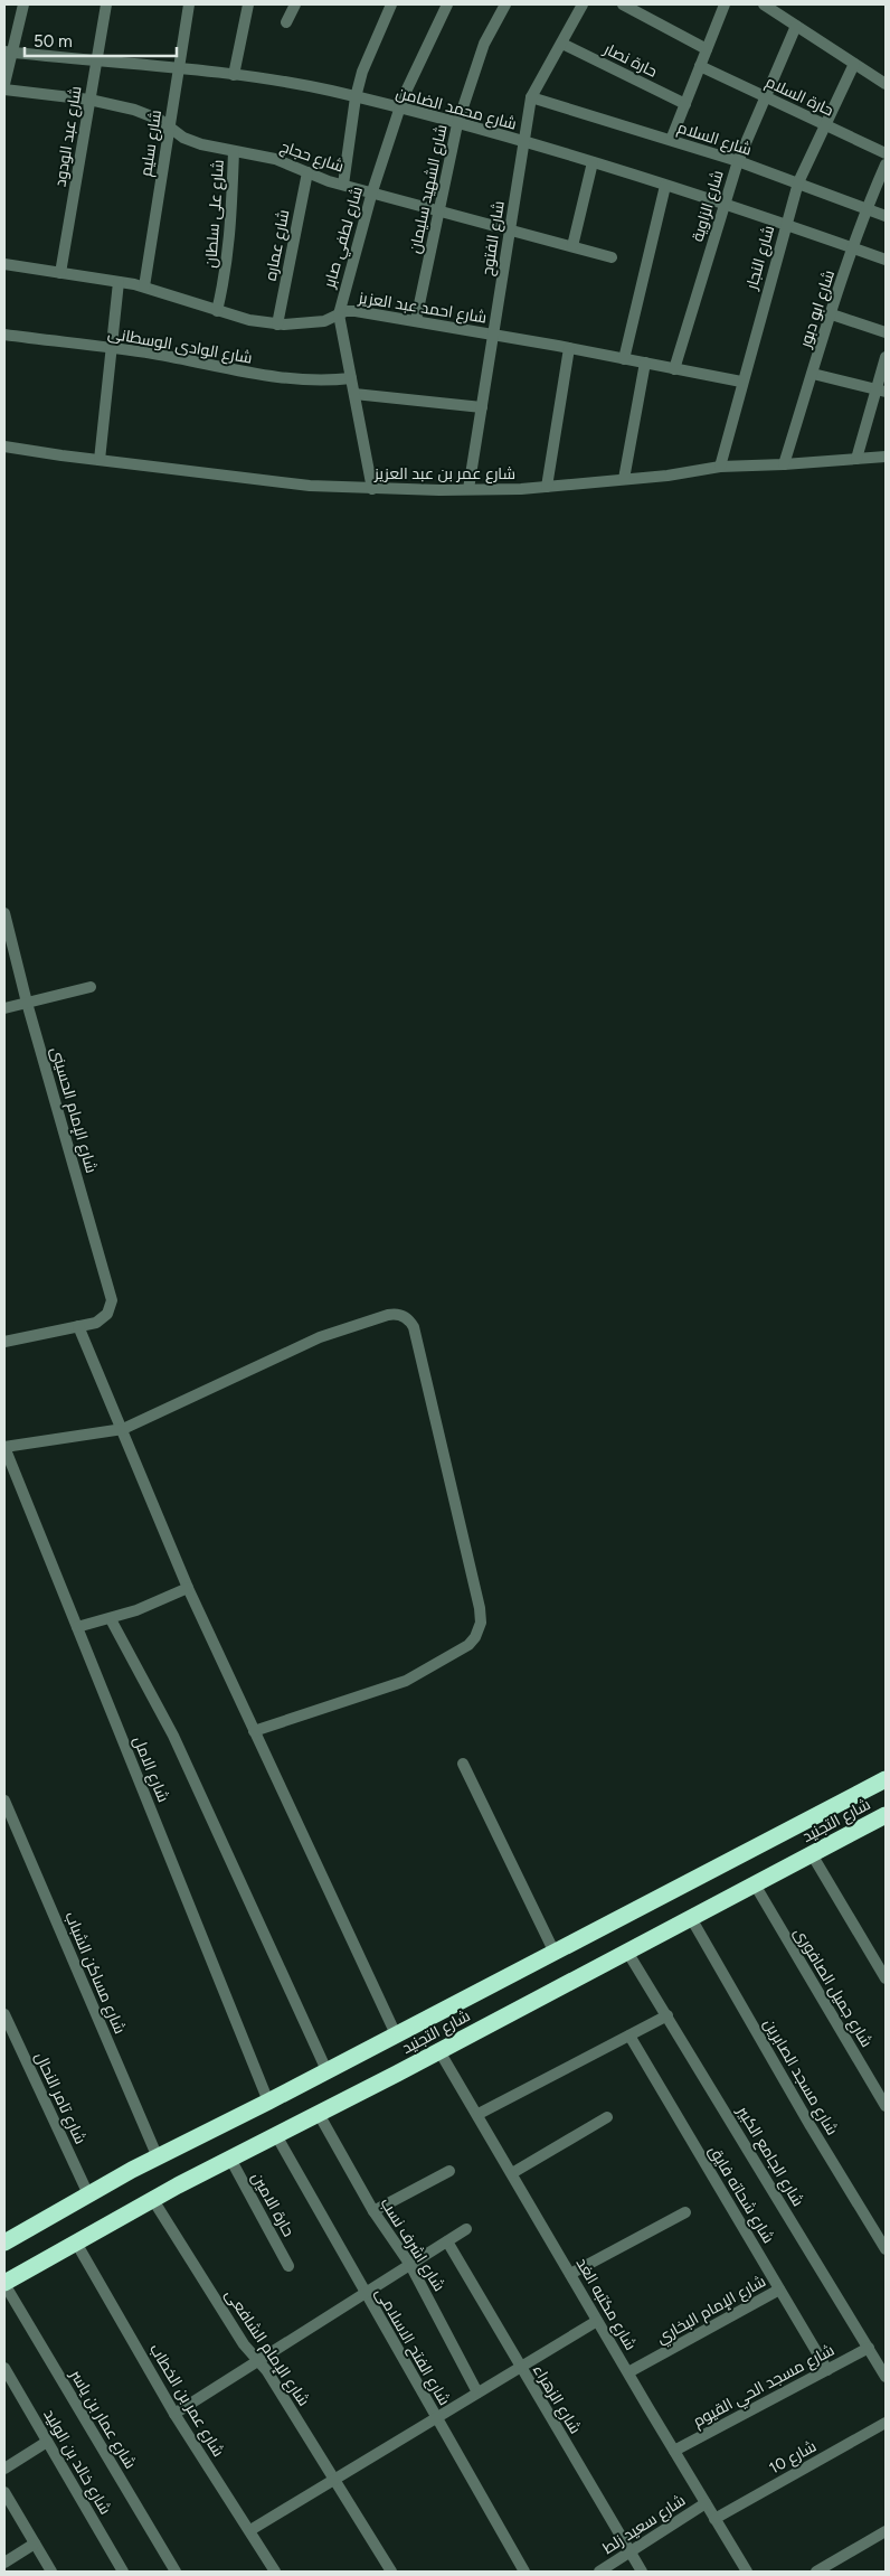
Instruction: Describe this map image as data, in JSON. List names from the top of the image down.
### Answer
{
  "streets": {
    "highway": ["شارع التجنيد"],
    "street": [
      "حارة نصار",
      "حارة السلام",
      "شارع محمد الضامن",
      "شارع عبد الودود",
      "شارع السلام",
      "شارع سليم",
      "شارع حجاج",
      "شارع الشهيد سليمان",
      "شارع الزاوية",
      "شارع على سلطان",
      "شارع لطفي صابر",
      "شارع الفتوح",
      "شارع عماره",
      "شارع النجار",
      "شارع احمد عبد العزيز",
      "شارع ابو دبور",
      "شارع الوادى الوسطانى",
      "شارع عمر بن عبد العزيز",
      "شارع الإمام الحسينى",
      "شارع الامل",
      "شارع مساكن الشباب",
      "شارع جميل الصافورى",
      "شارع مسجد الصابرين",
      "شارع تامر النحال",
      "شارع الجامع الكبير",
      "شارع شحاته فايق",
      "حارة الامين",
      "شارع اشرف نسب",
      "شارع مكتبه الغد",
      "شارع الإمام البخاري",
      "شارع الفتح الاسلامى",
      "شارع الإمام الشافعى",
      "شارع مسجد الحي القيوم",
      "شارع الزهراء",
      "شارع عمر بن الخطاب",
      "شارع عمار بن ياسر",
      "شارع 10",
      "شارع خالد بن الوليد",
      "شارع سعيد زلط"
    ]
  },
  "crossings": [
    ["حارة نصار", "شارع الفتوح"],
    ["حارة السلام", "شارع الزاوية"],
    ["حارة السلام", "شارع النجار"],
    ["شارع محمد الضامن", "شارع عبد الودود"],
    ["شارع محمد الضامن", "شارع سليم"],
    ["شارع محمد الضامن", "شارع الشهيد سليمان"],
    ["شارع محمد الضامن", "شارع الزاوية"],
    ["شارع محمد الضامن", "شارع لطفي صابر"],
    ["شارع محمد الضامن", "شارع الفتوح"],
    ["شارع محمد الضامن", "شارع النجار"],
    ["شارع محمد الضامن", "شارع ابو دبور"],
    ["شارع عبد الودود", "شارع حجاج"],
    ["شارع عبد الودود", "شارع احمد عبد العزيز"],
    ["شارع السلام", "شارع الزاوية"],
    ["شارع السلام", "شارع الفتوح"],
    ["شارع السلام", "شارع النجار"],
    ["شارع السلام", "شارع ابو دبور"],
    ["شارع سليم", "شارع حجاج"],
    ["شارع سليم", "شارع احمد عبد العزيز"],
    ["شارع حجاج", "شارع الشهيد سليمان"],
    ["شارع حجاج", "شارع على سلطان"],
    ["شارع حجاج", "شارع لطفي صابر"],
    ["شارع حجاج", "شارع الفتوح"],
    ["شارع حجاج", "شارع عماره"],
    ["شارع الشهيد سليمان", "شارع احمد عبد العزيز"],
    ["شارع الزاوية", "شارع احمد عبد العزيز"],
    ["شارع على سلطان", "شارع احمد عبد العزيز"],
    ["شارع لطفي صابر", "شارع احمد عبد العزيز"],
    ["شارع لطفي صابر", "شارع الوادى الوسطانى"],
    ["شارع لطفي صابر", "شارع عمر بن عبد العزيز"],
    ["شارع الفتوح", "شارع احمد عبد العزيز"],
    ["شارع الفتوح", "شارع عمر بن عبد العزيز"],
    ["شارع عماره", "شارع احمد عبد العزيز"],
    ["شارع النجار", "شارع احمد عبد العزيز"],
    ["شارع النجار", "شارع عمر بن عبد العزيز"],
    ["شارع ابو دبور", "شارع عمر بن عبد العزيز"],
    ["شارع الامل", "شارع التجنيد"],
    ["شارع التجنيد", "شارع مساكن الشباب"],
    ["شارع التجنيد", "شارع جميل الصافورى"],
    ["شارع التجنيد", "شارع مسجد الصابرين"],
    ["شارع التجنيد", "شارع تامر النحال"],
    ["شارع التجنيد", "شارع الجامع الكبير"],
    ["شارع التجنيد", "حارة الامين"],
    ["شارع التجنيد", "شارع اشرف نسب"],
    ["شارع التجنيد", "شارع مكتبه الغد"],
    ["شارع التجنيد", "شارع الفتح الاسلامى"],
    ["شارع التجنيد", "شارع الإمام الشافعى"],
    ["شارع التجنيد", "شارع عمر بن الخطاب"],
    ["شارع التجنيد", "شارع عمار بن ياسر"],
    ["شارع الجامع الكبير", "شارع مسجد الحي القيوم"],
    ["شارع شحاته فايق", "شارع الإمام البخاري"],
    ["شارع شحاته فايق", "شارع مسجد الحي القيوم"],
    ["شارع مكتبه الغد", "شارع الإمام البخاري"],
    ["شارع مكتبه الغد", "شارع مسجد الحي القيوم"],
    ["شارع مكتبه الغد", "شارع 10"],
    ["شارع مكتبه الغد", "شارع سعيد زلط"],
    ["شارع الزهراء", "شارع سعيد زلط"]
  ],
  "scale_bar": "50 m"
}
